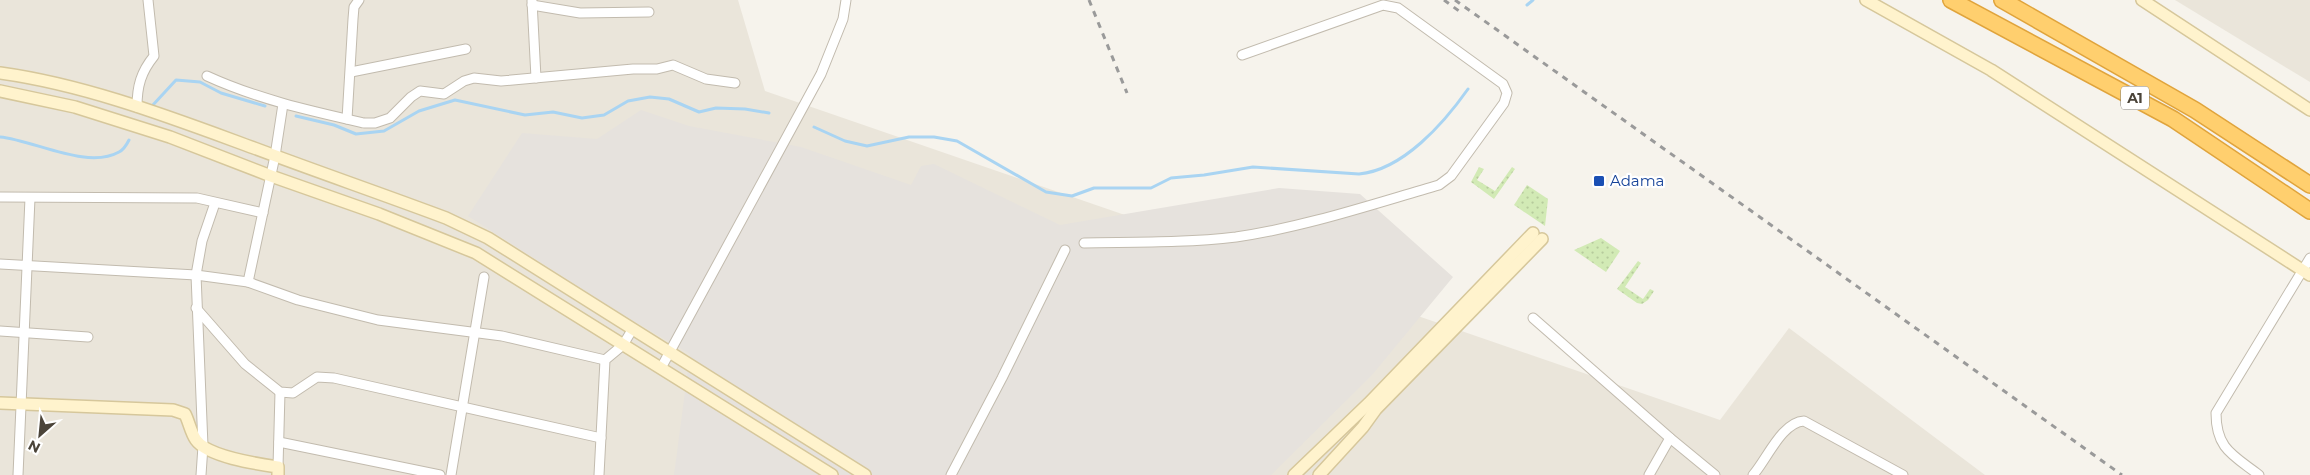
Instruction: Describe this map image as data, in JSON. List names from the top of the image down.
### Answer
{
  "streets": {
    "highway": ["A1"]
  },
  "places": {
    "transit": ["Adama"]
  },
  "north": "bottom left"
}
